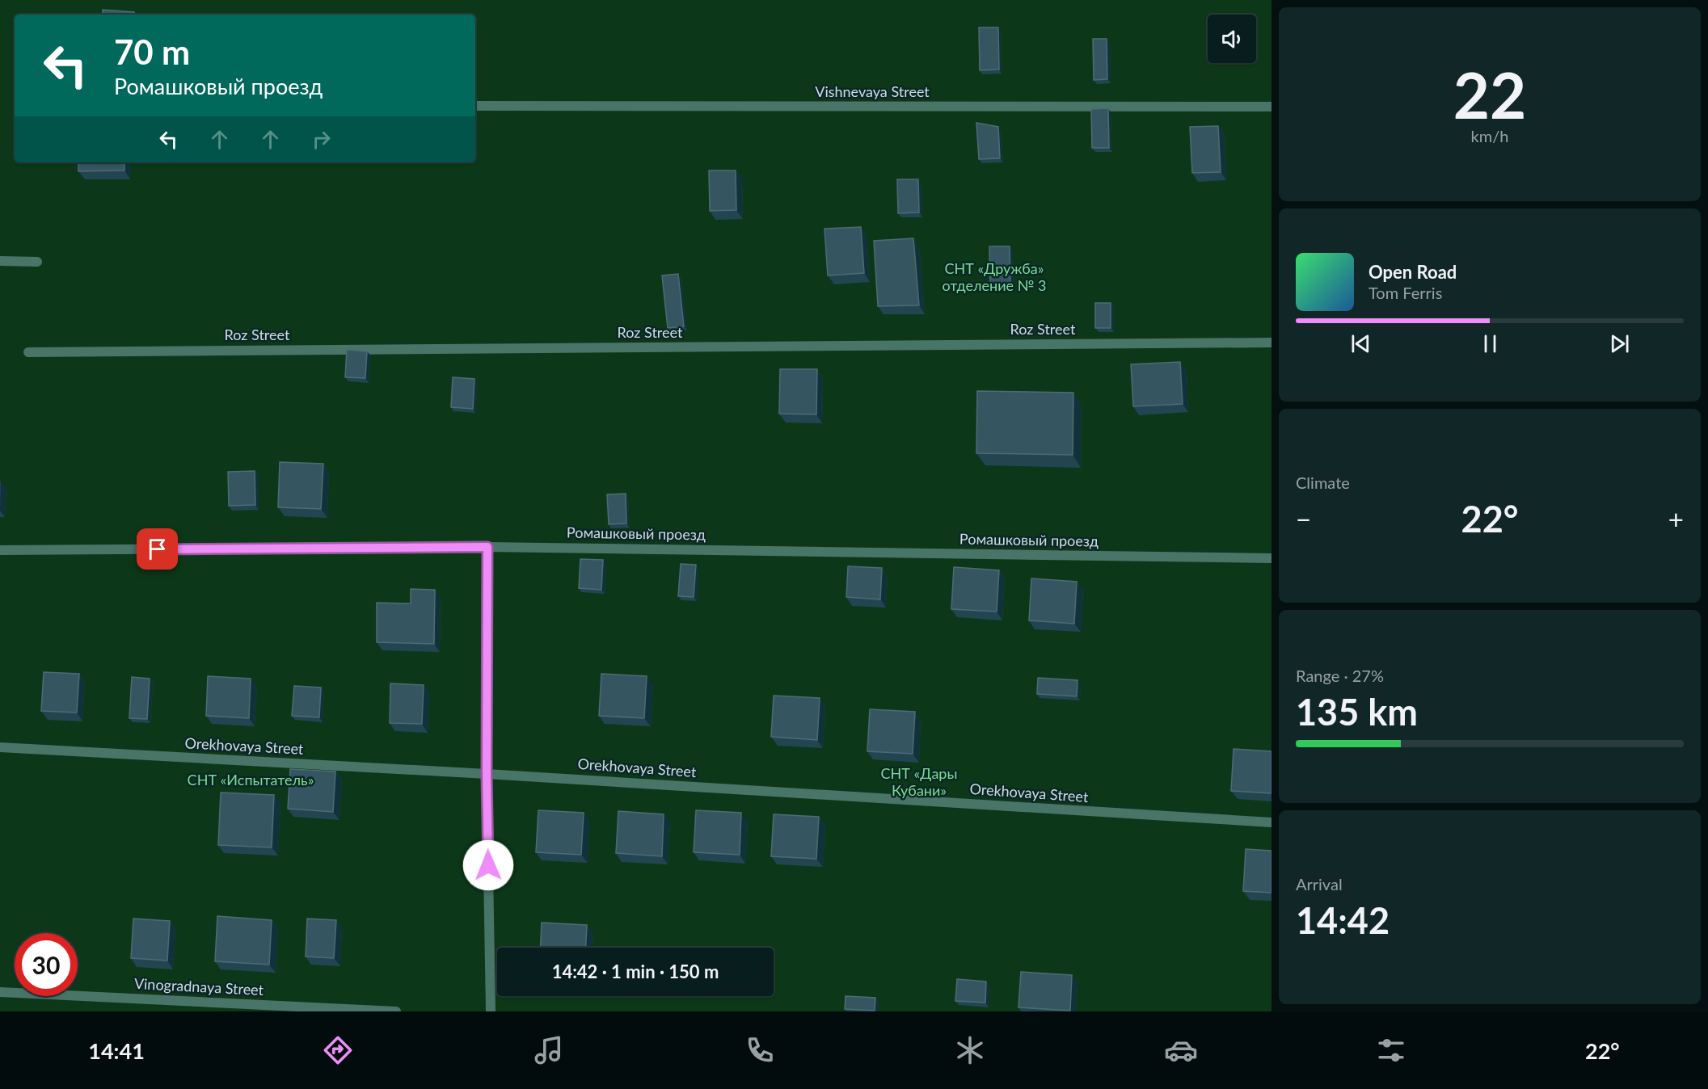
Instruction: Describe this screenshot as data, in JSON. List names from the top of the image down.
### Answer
{
  "streets": {
    "street": [
      "Vishnevaya Street",
      "Roz Street",
      "Ромашковый проезд",
      "Orekhovaya Street",
      "Vinogradnaya Street"
    ]
  },
  "parks": ["СНТ «Дружба» отделение № 3", "СНТ «Дары Кубани»", "СНТ «Испытатель»"],
  "page": {
    "tile": [
      ["22", "km/h"],
      "Climate",
      ["Range · 27%", "135 km"],
      ["Arrival", "14:42"]
    ],
    "turn": ["70 m", "Ромашковый проезд"],
    "song": ["Open Road", "Tom Ferris"],
    "heat": ["−", "22°", "+"],
    "limit": "30",
    "trip": "14:42 · 1 min · 150 m",
    "tabs": ["14:41", "22°"]
  }
}
